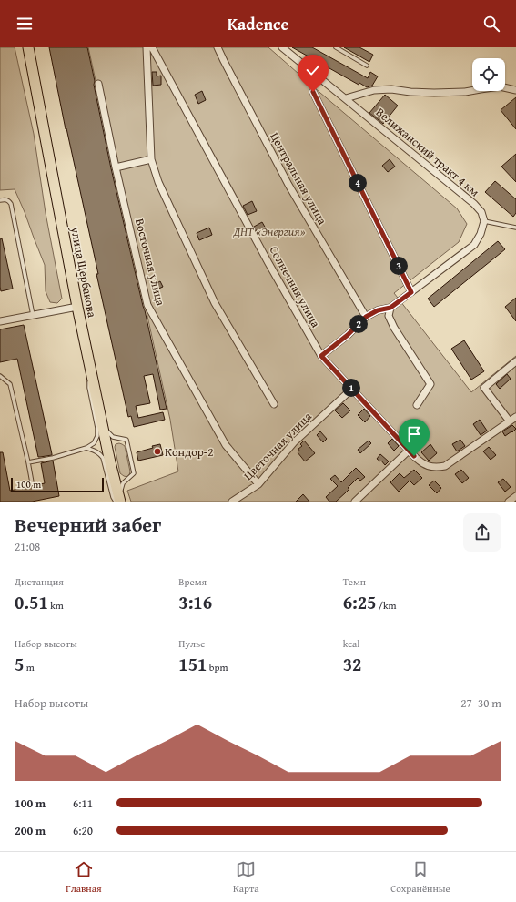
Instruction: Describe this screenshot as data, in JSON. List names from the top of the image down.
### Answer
{
  "streets": {
    "main road": ["улица Щербакова"],
    "street": [
      "Велижанский тракт 4 км",
      "Центральная улица",
      "Восточная улица",
      "Солнечная улица",
      "Цветочная улица"
    ]
  },
  "crossings": [
    ["Восточная улица", "Цветочная улица"],
    ["Солнечная улица", "Цветочная улица"]
  ],
  "parks": ["ДНТ «Энергия»"],
  "places": ["Кондор-2"],
  "scale_bar": "100 m",
  "page": {
    "header": "Kadence",
    "pins": [
      "4",
      "3",
      "2",
      "1"
    ],
    "scale": "100 m",
    "heading": ["Вечерний забег", "21:08"],
    "stats": [
      ["Дистанция", "0.51 km"],
      ["Время", "3:16"],
      ["Темп", "6:25 /km"],
      ["Набор высоты", "5 m"],
      ["Пульс", "151 bpm"],
      ["kcal", "32"]
    ],
    "chart": ["Набор высоты", "27–30 m"],
    "list": [
      {
        "name": "100 m",
        "note": "6:11"
      },
      {
        "name": "200 m",
        "note": "6:20"
      }
    ],
    "tabs": ["Главная", "Карта", "Сохранённые"]
  }
}
